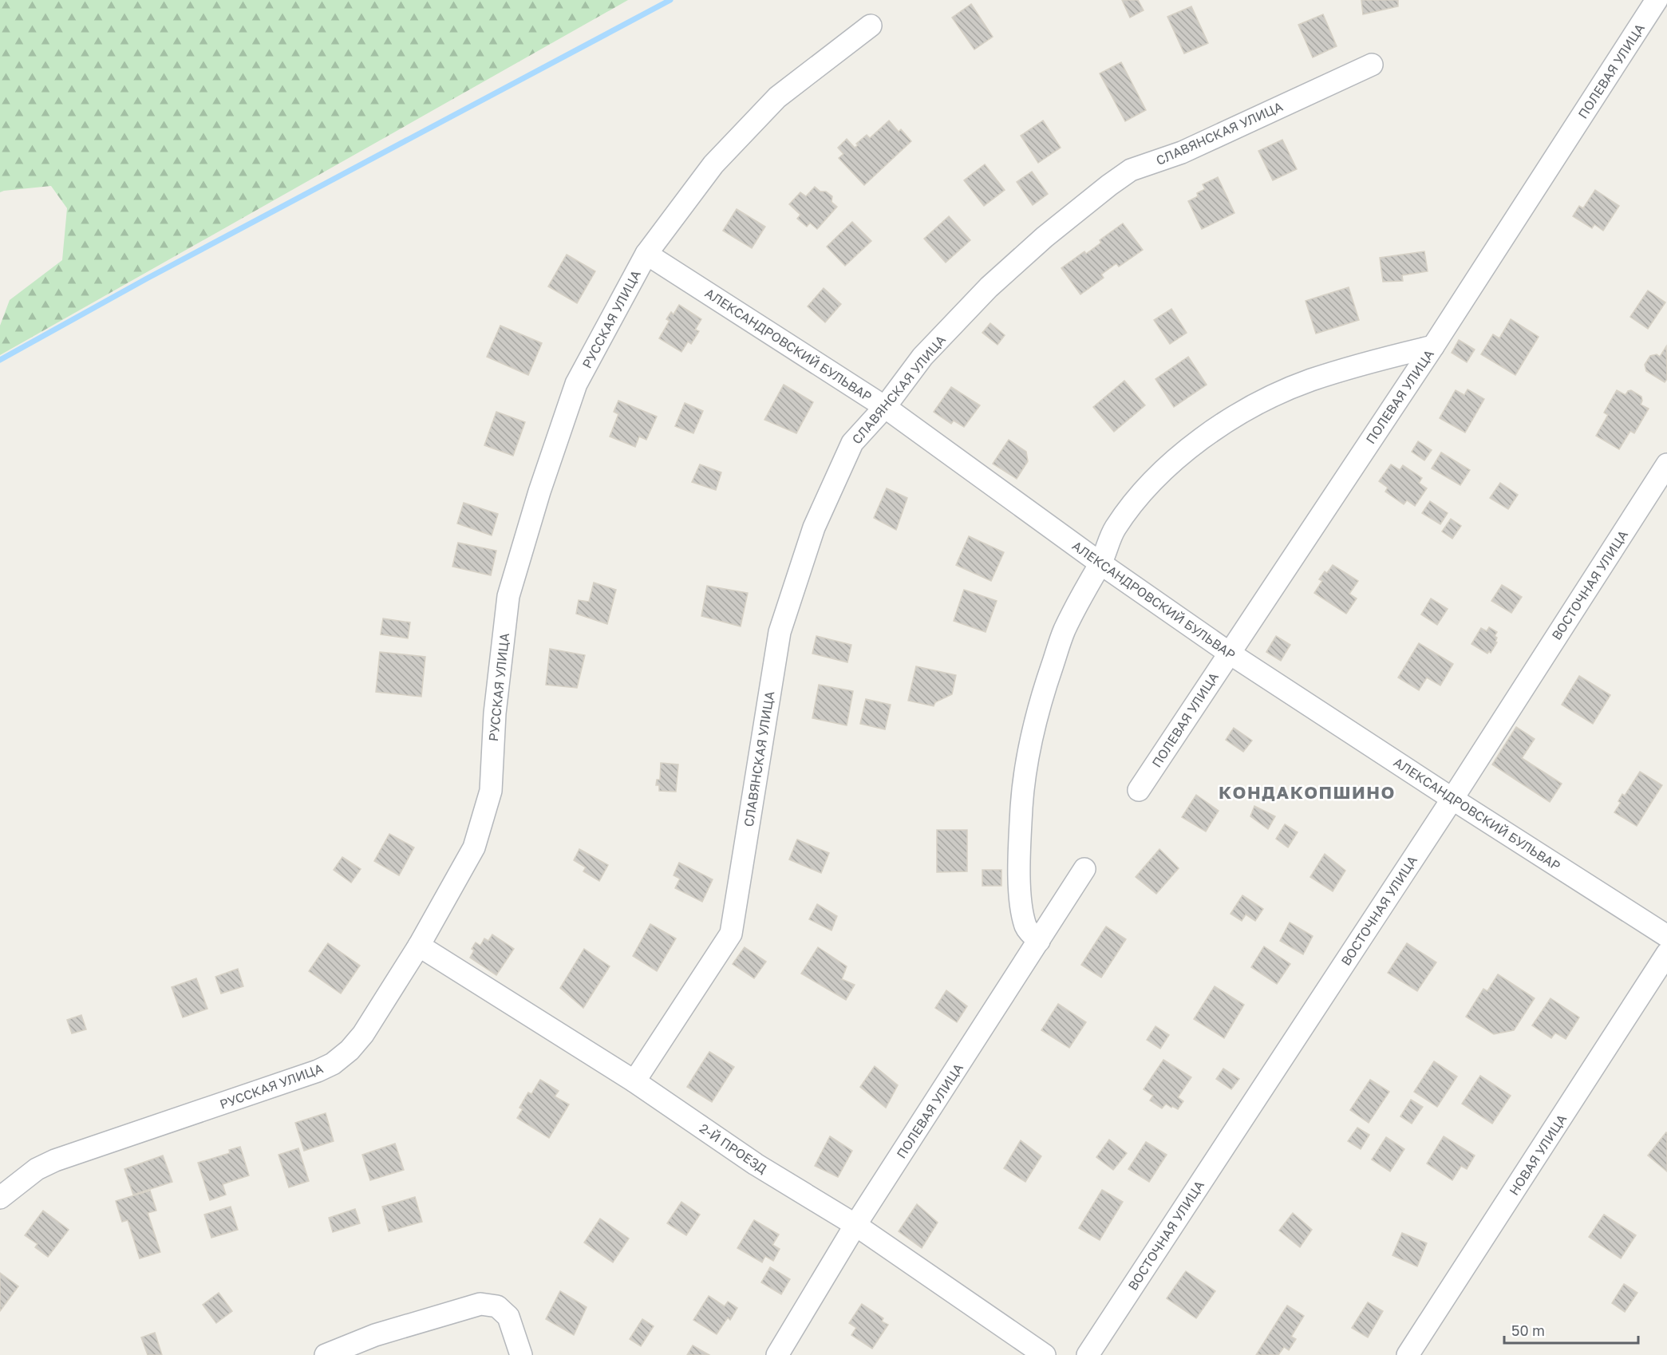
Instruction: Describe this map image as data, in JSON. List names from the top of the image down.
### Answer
{
  "streets": {
    "street": [
      "ПОЛЕВАЯ УЛИЦА",
      "СЛАВЯНСКАЯ УЛИЦА",
      "РУССКАЯ УЛИЦА",
      "АЛЕКСАНДРОВСКИЙ БУЛЬВАР",
      "ВОСТОЧНАЯ УЛИЦА",
      "2-Й ПРОЕЗД",
      "НОВАЯ УЛИЦА"
    ]
  },
  "crossings": [
    ["ПОЛЕВАЯ УЛИЦА", "АЛЕКСАНДРОВСКИЙ БУЛЬВАР"],
    ["ПОЛЕВАЯ УЛИЦА", "2-Й ПРОЕЗД"],
    ["СЛАВЯНСКАЯ УЛИЦА", "АЛЕКСАНДРОВСКИЙ БУЛЬВАР"],
    ["СЛАВЯНСКАЯ УЛИЦА", "2-Й ПРОЕЗД"],
    ["РУССКАЯ УЛИЦА", "АЛЕКСАНДРОВСКИЙ БУЛЬВАР"],
    ["РУССКАЯ УЛИЦА", "2-Й ПРОЕЗД"],
    ["АЛЕКСАНДРОВСКИЙ БУЛЬВАР", "ВОСТОЧНАЯ УЛИЦА"]
  ],
  "districts": ["КОНДАКОПШИНО"],
  "scale_bar": "50 m"
}
